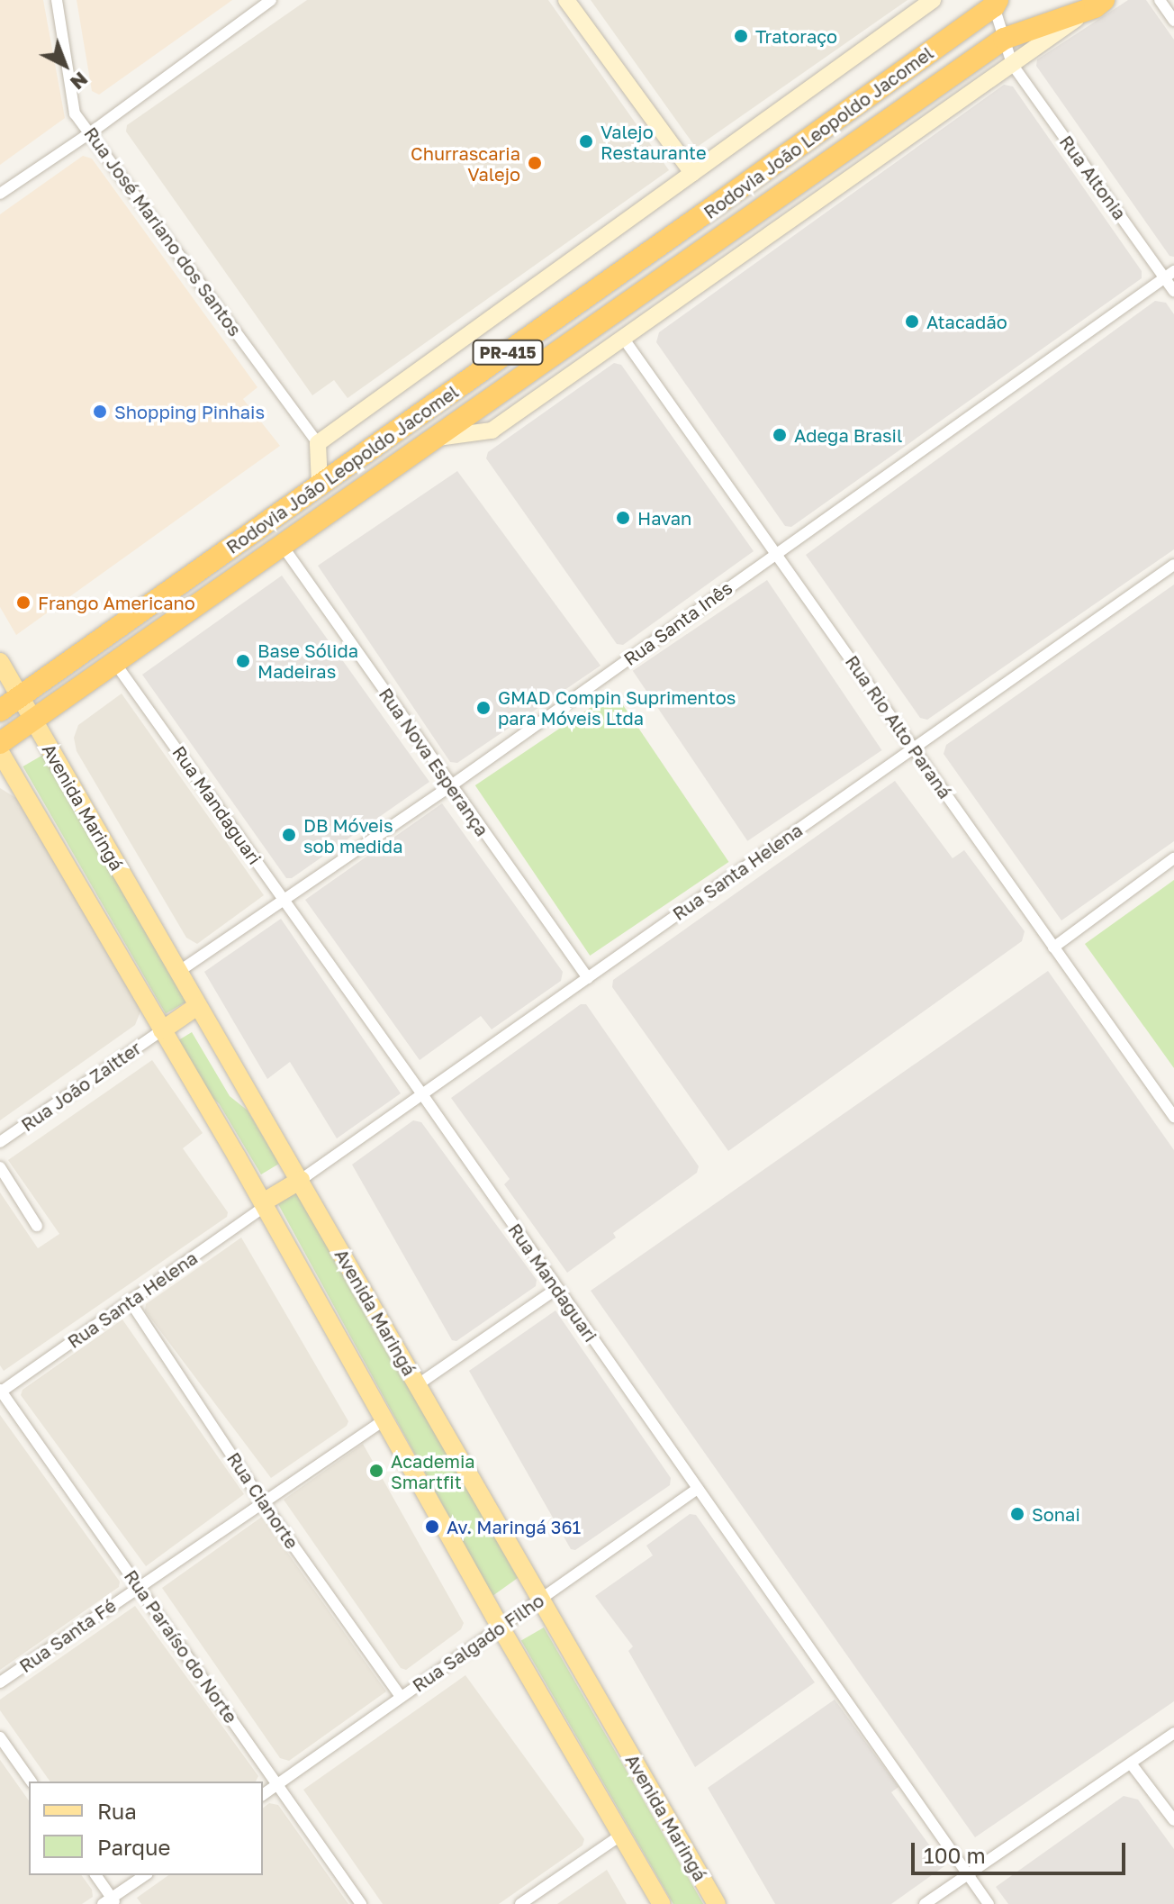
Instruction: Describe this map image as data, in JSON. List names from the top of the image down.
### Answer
{
  "streets": {
    "highway": ["Rodovia João Leopoldo Jacomel", "PR-415"],
    "main road": ["Avenida Maringá"],
    "street": [
      "Rua Altonia",
      "Rua José Mariano dos Santos",
      "Rua Santa Inês",
      "Rua Rio Alto Paraná",
      "Rua Nova Esperança",
      "Rua Mandaguari",
      "Rua Santa Helena",
      "Rua João Zaitter",
      "Rua Cianorte",
      "Rua Santa Fé",
      "Rua Salgado Filho",
      "Rua Paraíso do Norte"
    ]
  },
  "crossings": [
    ["Rodovia João Leopoldo Jacomel", "Rua Altonia"],
    ["Rodovia João Leopoldo Jacomel", "Rua Rio Alto Paraná"],
    ["Rodovia João Leopoldo Jacomel", "Rua Nova Esperança"],
    ["Rodovia João Leopoldo Jacomel", "Rua Mandaguari"],
    ["Rodovia João Leopoldo Jacomel", "Avenida Maringá"],
    ["Rua Altonia", "Rua Santa Inês"],
    ["Rua Santa Inês", "Rua Rio Alto Paraná"],
    ["Rua Santa Inês", "Rua Nova Esperança"],
    ["Rua Santa Inês", "Rua Mandaguari"],
    ["Rua Santa Inês", "Avenida Maringá"],
    ["Rua Rio Alto Paraná", "Rua Santa Helena"],
    ["Rua Nova Esperança", "Rua Santa Helena"],
    ["Rua Mandaguari", "Rua Santa Helena"],
    ["Rua Mandaguari", "Rua Salgado Filho"],
    ["Avenida Maringá", "Rua Santa Helena"],
    ["Avenida Maringá", "Rua Salgado Filho"],
    ["Rua Santa Helena", "Rua Cianorte"],
    ["Rua Santa Helena", "Rua Paraíso do Norte"],
    ["Rua Cianorte", "Rua Santa Fé"],
    ["Rua Cianorte", "Rua Salgado Filho"],
    ["Rua Santa Fé", "Rua Paraíso do Norte"],
    ["Rua Salgado Filho", "Rua Paraíso do Norte"]
  ],
  "places": [
    "Tratoraço",
    "Valejo Restaurante",
    "Churrascaria Valejo",
    "Atacadão",
    "Shopping Pinhais",
    "Adega Brasil",
    "Havan",
    "Frango Americano",
    "Base Sólida Madeiras",
    "GMAD Compin Suprimentos para Móveis Ltda",
    "DB Móveis sob medida",
    "Academia Smartfit",
    "Sonai",
    "Av. Maringá 361"
  ],
  "legend": ["Rua", "Parque"],
  "scale_bar": "100 m",
  "north": "bottom right"
}
